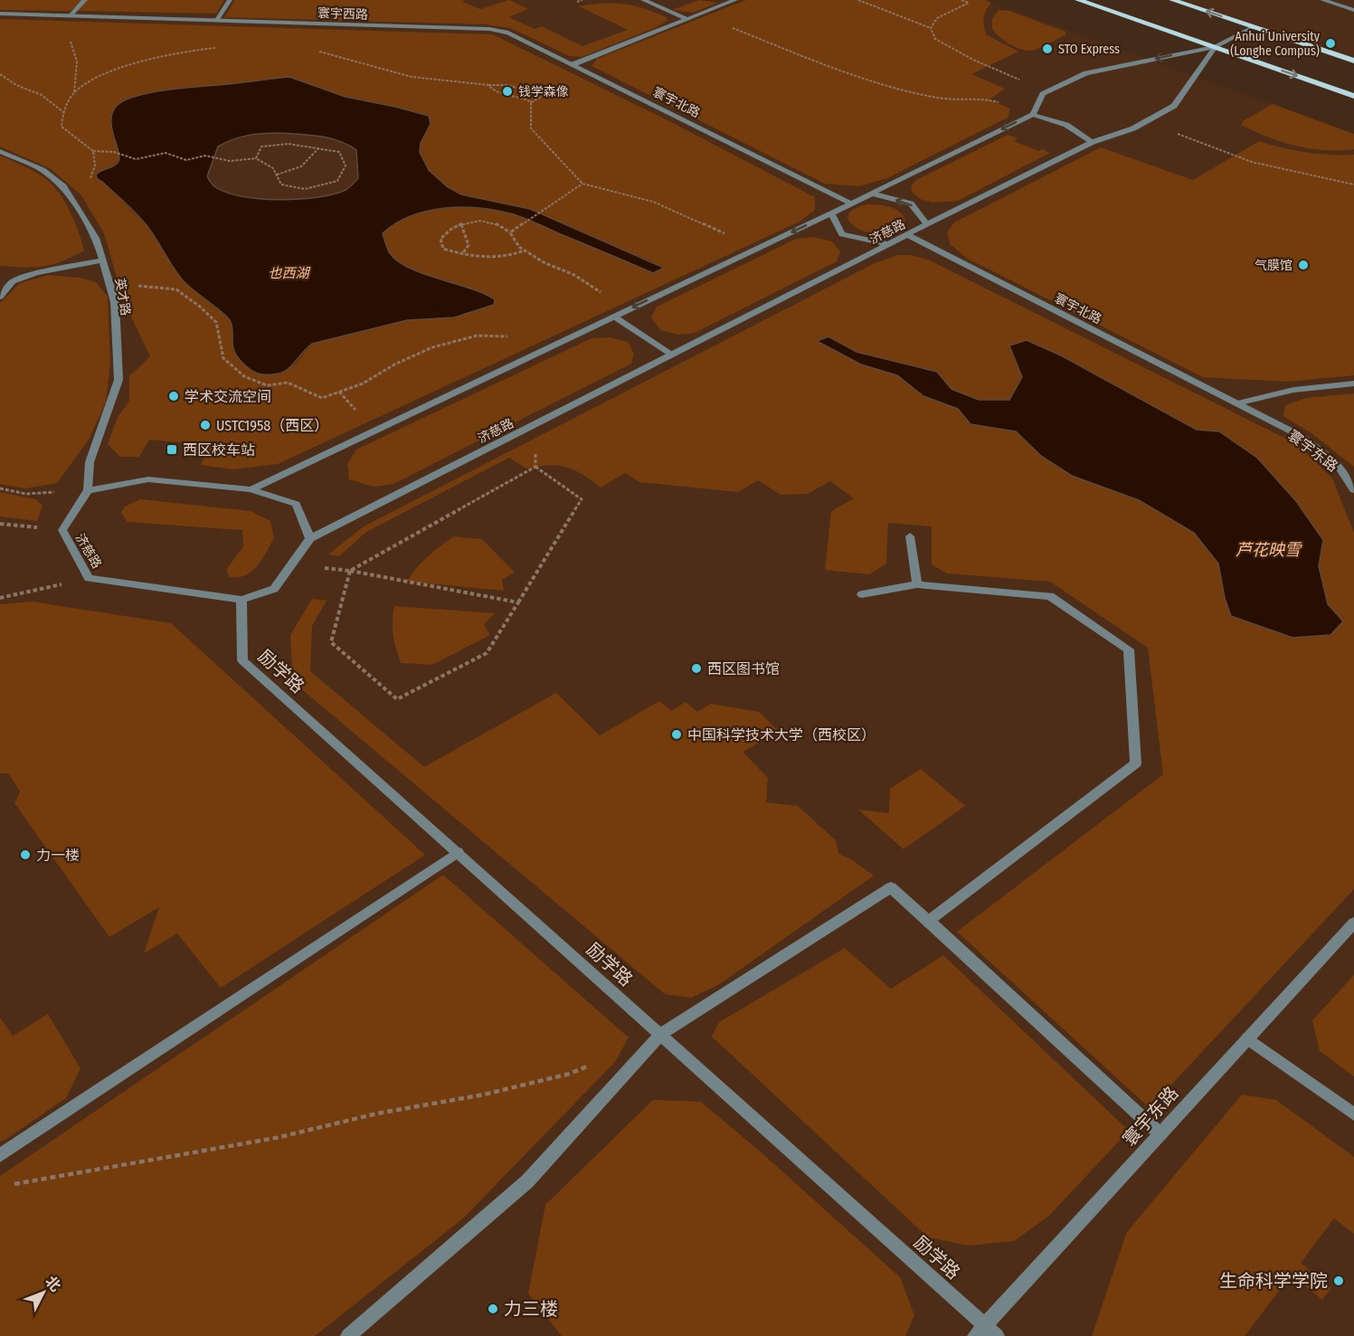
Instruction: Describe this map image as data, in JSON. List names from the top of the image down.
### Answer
{
  "streets": {
    "street": [
      "寰宇西路",
      "寰宇北路",
      "济慈路",
      "英才路",
      "寰宇东路",
      "励学路"
    ]
  },
  "crossings": [
    ["寰宇西路", "寰宇北路"],
    ["寰宇北路", "济慈路"],
    ["寰宇北路", "寰宇东路"],
    ["济慈路", "英才路"],
    ["济慈路", "励学路"],
    ["寰宇东路", "励学路"]
  ],
  "water": ["也西湖", "芦花映雪"],
  "places": {
    "other": [
      "Anhui University (Longhe Compus)",
      "STO Express",
      "钱学森像",
      "气膜馆",
      "学术交流空间",
      "USTC1958（西区）",
      "西区图书馆",
      "中国科学技术大学（西校区）",
      "力一楼",
      "生命科学学院",
      "力三楼"
    ],
    "transit": ["西区校车站"]
  },
  "north": "top right"
}
